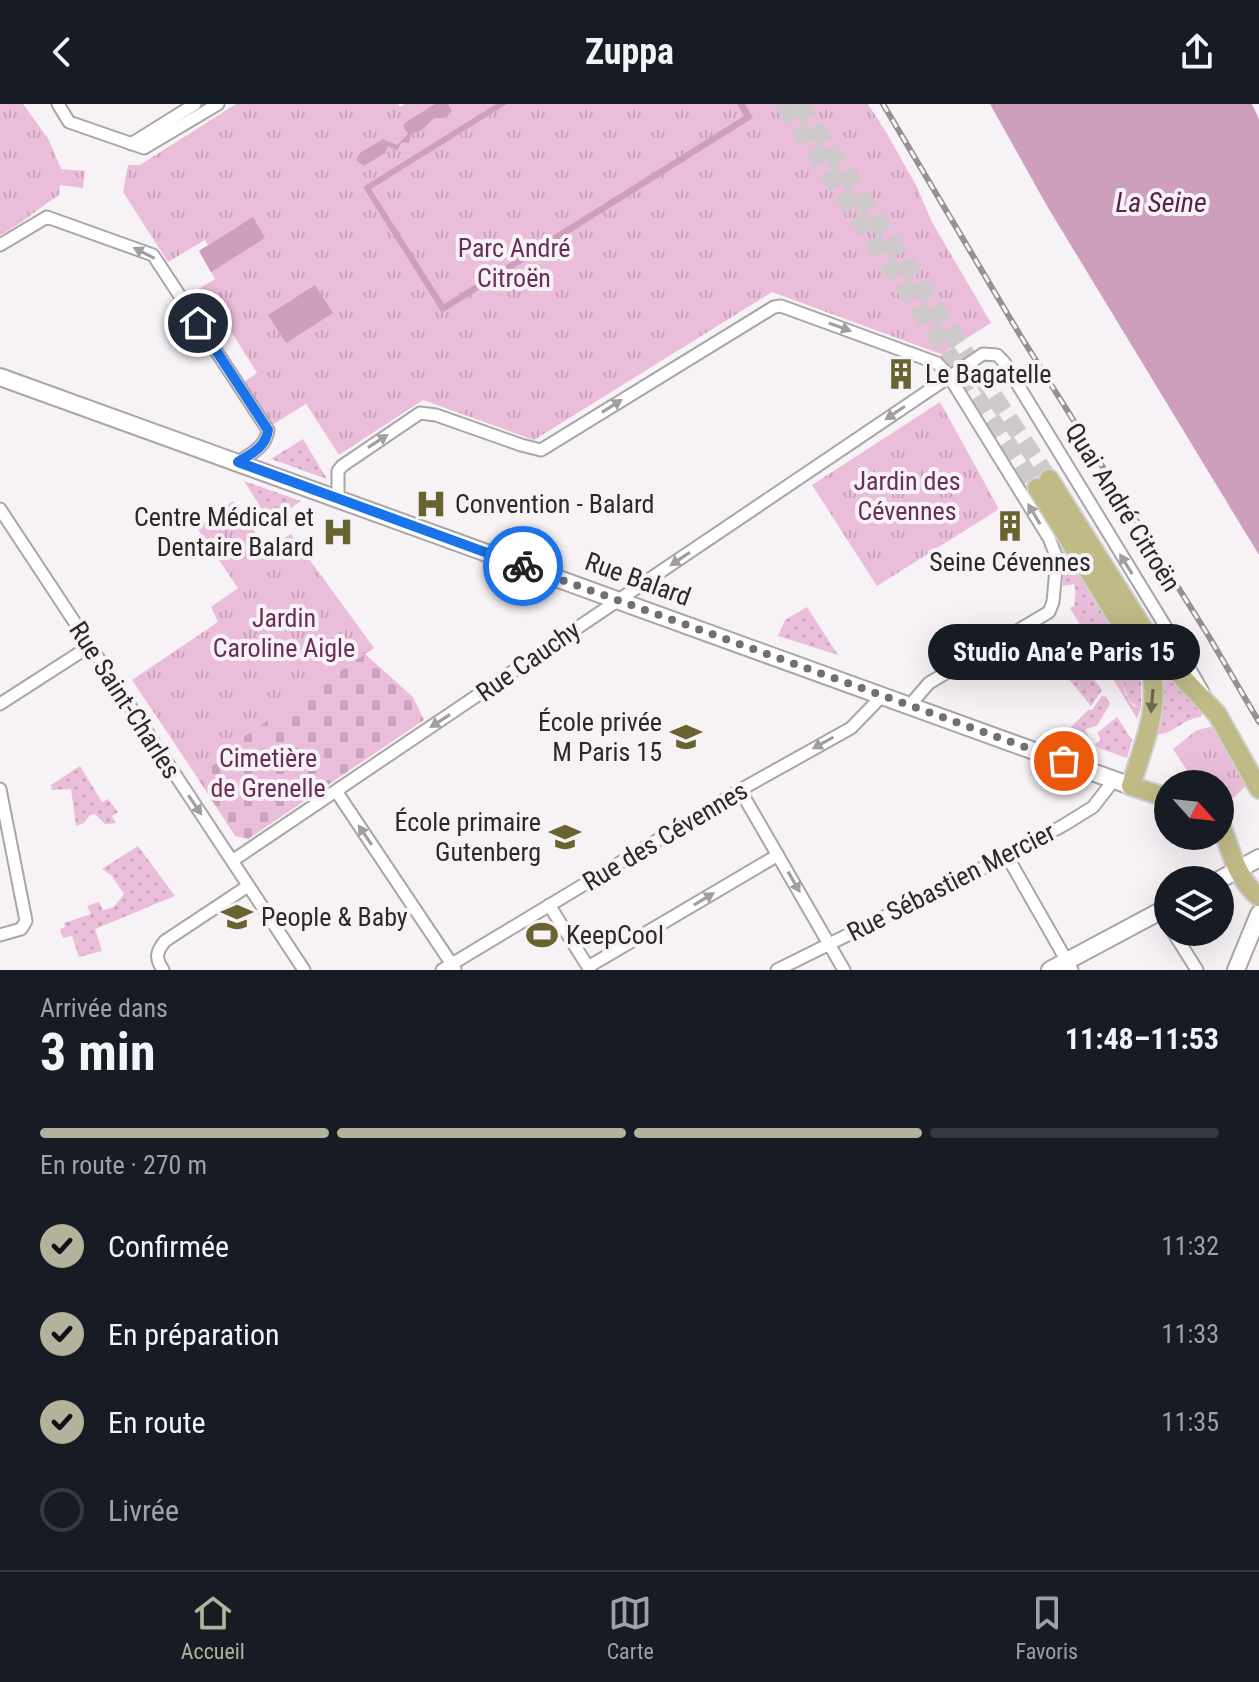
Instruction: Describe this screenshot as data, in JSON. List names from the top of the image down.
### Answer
{
  "streets": {
    "main road": ["Quai André Citroën", "Rue Balard"],
    "street": [
      "Rue Cauchy",
      "Rue Saint-Charles",
      "Rue des Cévennes",
      "Rue Sébastien Mercier"
    ]
  },
  "crossings": [
    ["Quai André Citroën", "Rue Balard"],
    ["Quai André Citroën", "Rue Cauchy"],
    ["Quai André Citroën", "Rue Sébastien Mercier"],
    ["Rue Balard", "Rue Cauchy"],
    ["Rue Balard", "Rue des Cévennes"],
    ["Rue Balard", "Rue Sébastien Mercier"],
    ["Rue Cauchy", "Rue Saint-Charles"]
  ],
  "one_way": ["Rue Cauchy", "Rue Saint-Charles"],
  "water": ["La Seine"],
  "parks": [
    "Parc André Citroën",
    "Jardin des Cévennes",
    "Jardin Caroline Aigle",
    "Cimetière de Grenelle"
  ],
  "places": {
    "building": ["Le Bagatelle", "Seine Cévennes"],
    "hospital": ["Convention - Balard", "Centre Médical et Dentaire Balard"],
    "school or university": ["École privée M Paris 15", "École primaire Gutenberg", "People & Baby"],
    "other": ["Studio Ana’e Paris 15"],
    "sports": ["KeepCool"]
  },
  "north": "bottom right",
  "page": {
    "header": "Zuppa",
    "bubble": "Studio Ana’e Paris 15",
    "heading": ["3 min", "Arrivée dans", "11:48–11:53"],
    "bar": "En route · 270 m",
    "list": [
      ["Confirmée", "11:32"],
      ["En préparation", "11:33"],
      ["En route", "11:35"],
      "Livrée"
    ],
    "tabs": ["Accueil", "Carte", "Favoris"]
  }
}
